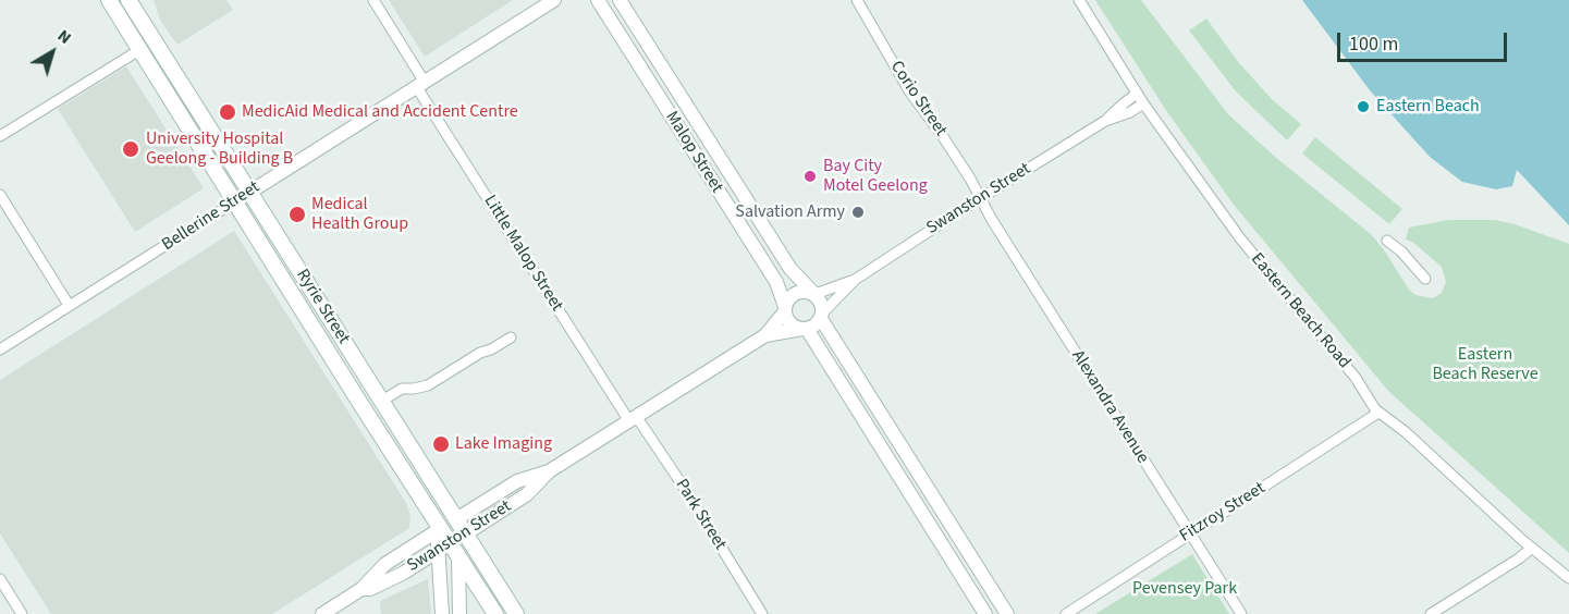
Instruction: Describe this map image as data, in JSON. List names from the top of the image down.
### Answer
{
  "streets": {
    "main road": ["Swanston Street", "Ryrie Street"],
    "street": [
      "Corio Street",
      "Malop Street",
      "Bellerine Street",
      "Little Malop Street",
      "Eastern Beach Road",
      "Alexandra Avenue",
      "Fitzroy Street",
      "Park Street"
    ]
  },
  "crossings": [
    ["Corio Street", "Swanston Street"],
    ["Corio Street", "Alexandra Avenue"],
    ["Malop Street", "Swanston Street"],
    ["Swanston Street", "Little Malop Street"],
    ["Swanston Street", "Ryrie Street"],
    ["Swanston Street", "Eastern Beach Road"],
    ["Swanston Street", "Alexandra Avenue"],
    ["Swanston Street", "Park Street"],
    ["Bellerine Street", "Little Malop Street"],
    ["Bellerine Street", "Ryrie Street"],
    ["Little Malop Street", "Park Street"],
    ["Eastern Beach Road", "Fitzroy Street"],
    ["Alexandra Avenue", "Fitzroy Street"]
  ],
  "parks": ["Eastern Beach Reserve", "Pevensey Park"],
  "places": [
    "Eastern Beach",
    "MedicAid Medical and Accident Centre",
    "University Hospital Geelong - Building B",
    "Bay City Motel Geelong",
    "Salvation Army",
    "Medical Health Group",
    "Lake Imaging"
  ],
  "scale_bar": "100 m",
  "north": "top right"
}
